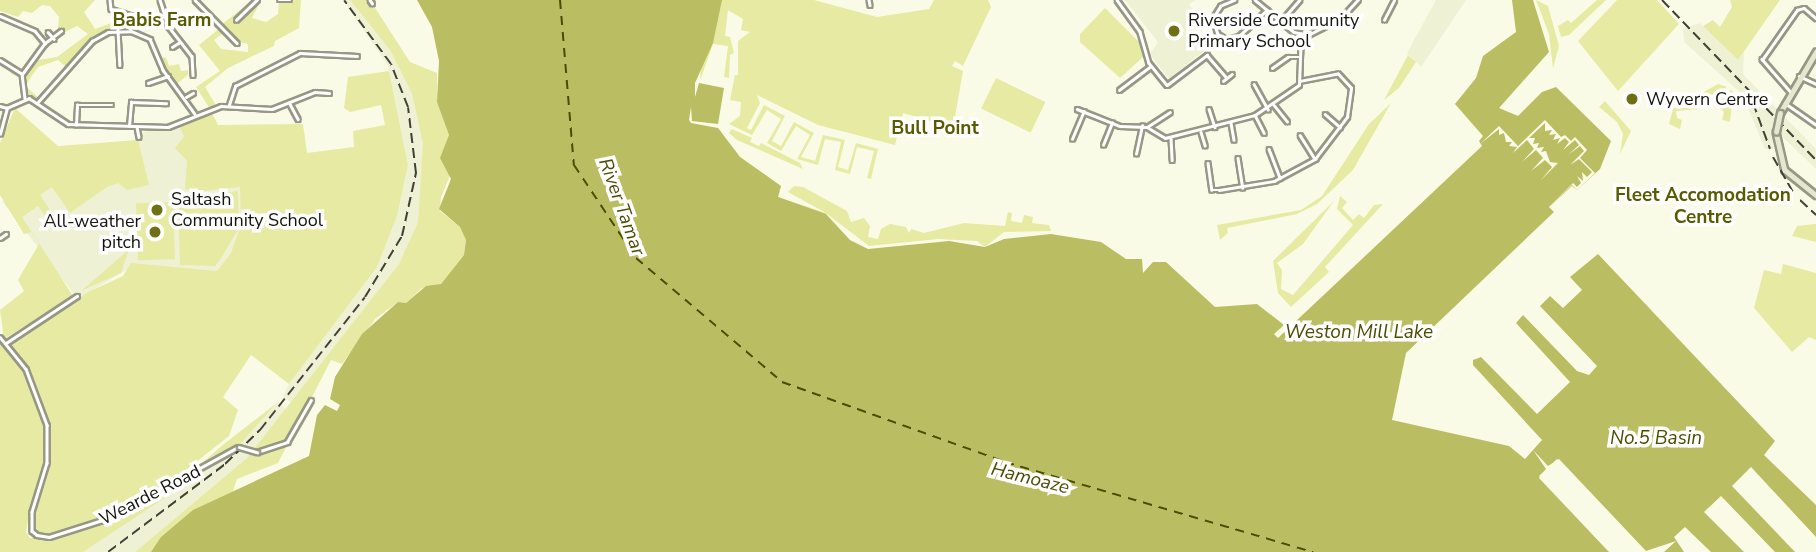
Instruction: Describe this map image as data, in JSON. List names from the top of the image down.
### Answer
{
  "streets": {
    "street": ["Wearde Road"]
  },
  "districts": ["Babis Farm", "Bull Point", "Fleet Accomodation Centre"],
  "water": [
    "River Tamar",
    "Weston Mill Lake",
    "No.5 Basin",
    "Hamoaze"
  ],
  "places": [
    "Riverside Community Primary School",
    "Wyvern Centre",
    "Saltash Community School",
    "All-weather pitch"
  ]
}
